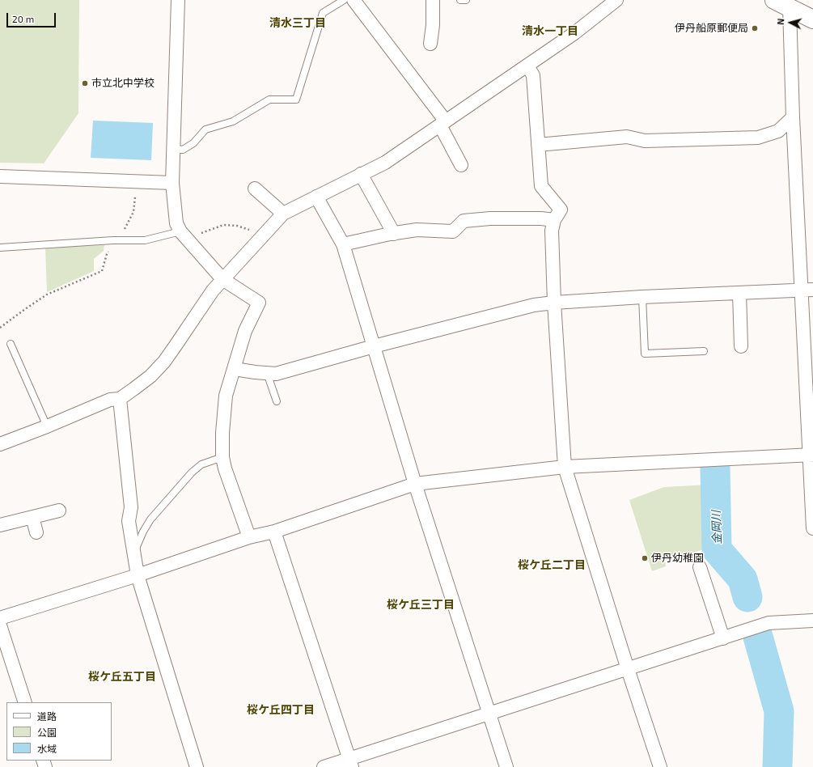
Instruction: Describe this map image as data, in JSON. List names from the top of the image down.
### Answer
{
  "districts": [
    "清水三丁目",
    "清水一丁目",
    "桜ケ丘二丁目",
    "桜ケ丘三丁目",
    "桜ケ丘五丁目",
    "桜ケ丘四丁目"
  ],
  "water": ["金岡川"],
  "places": ["伊丹船原郵便局", "市立北中学校", "伊丹幼稚園"],
  "legend": ["道路", "公園", "水域"],
  "scale_bar": "20 m",
  "north": "left"
}
